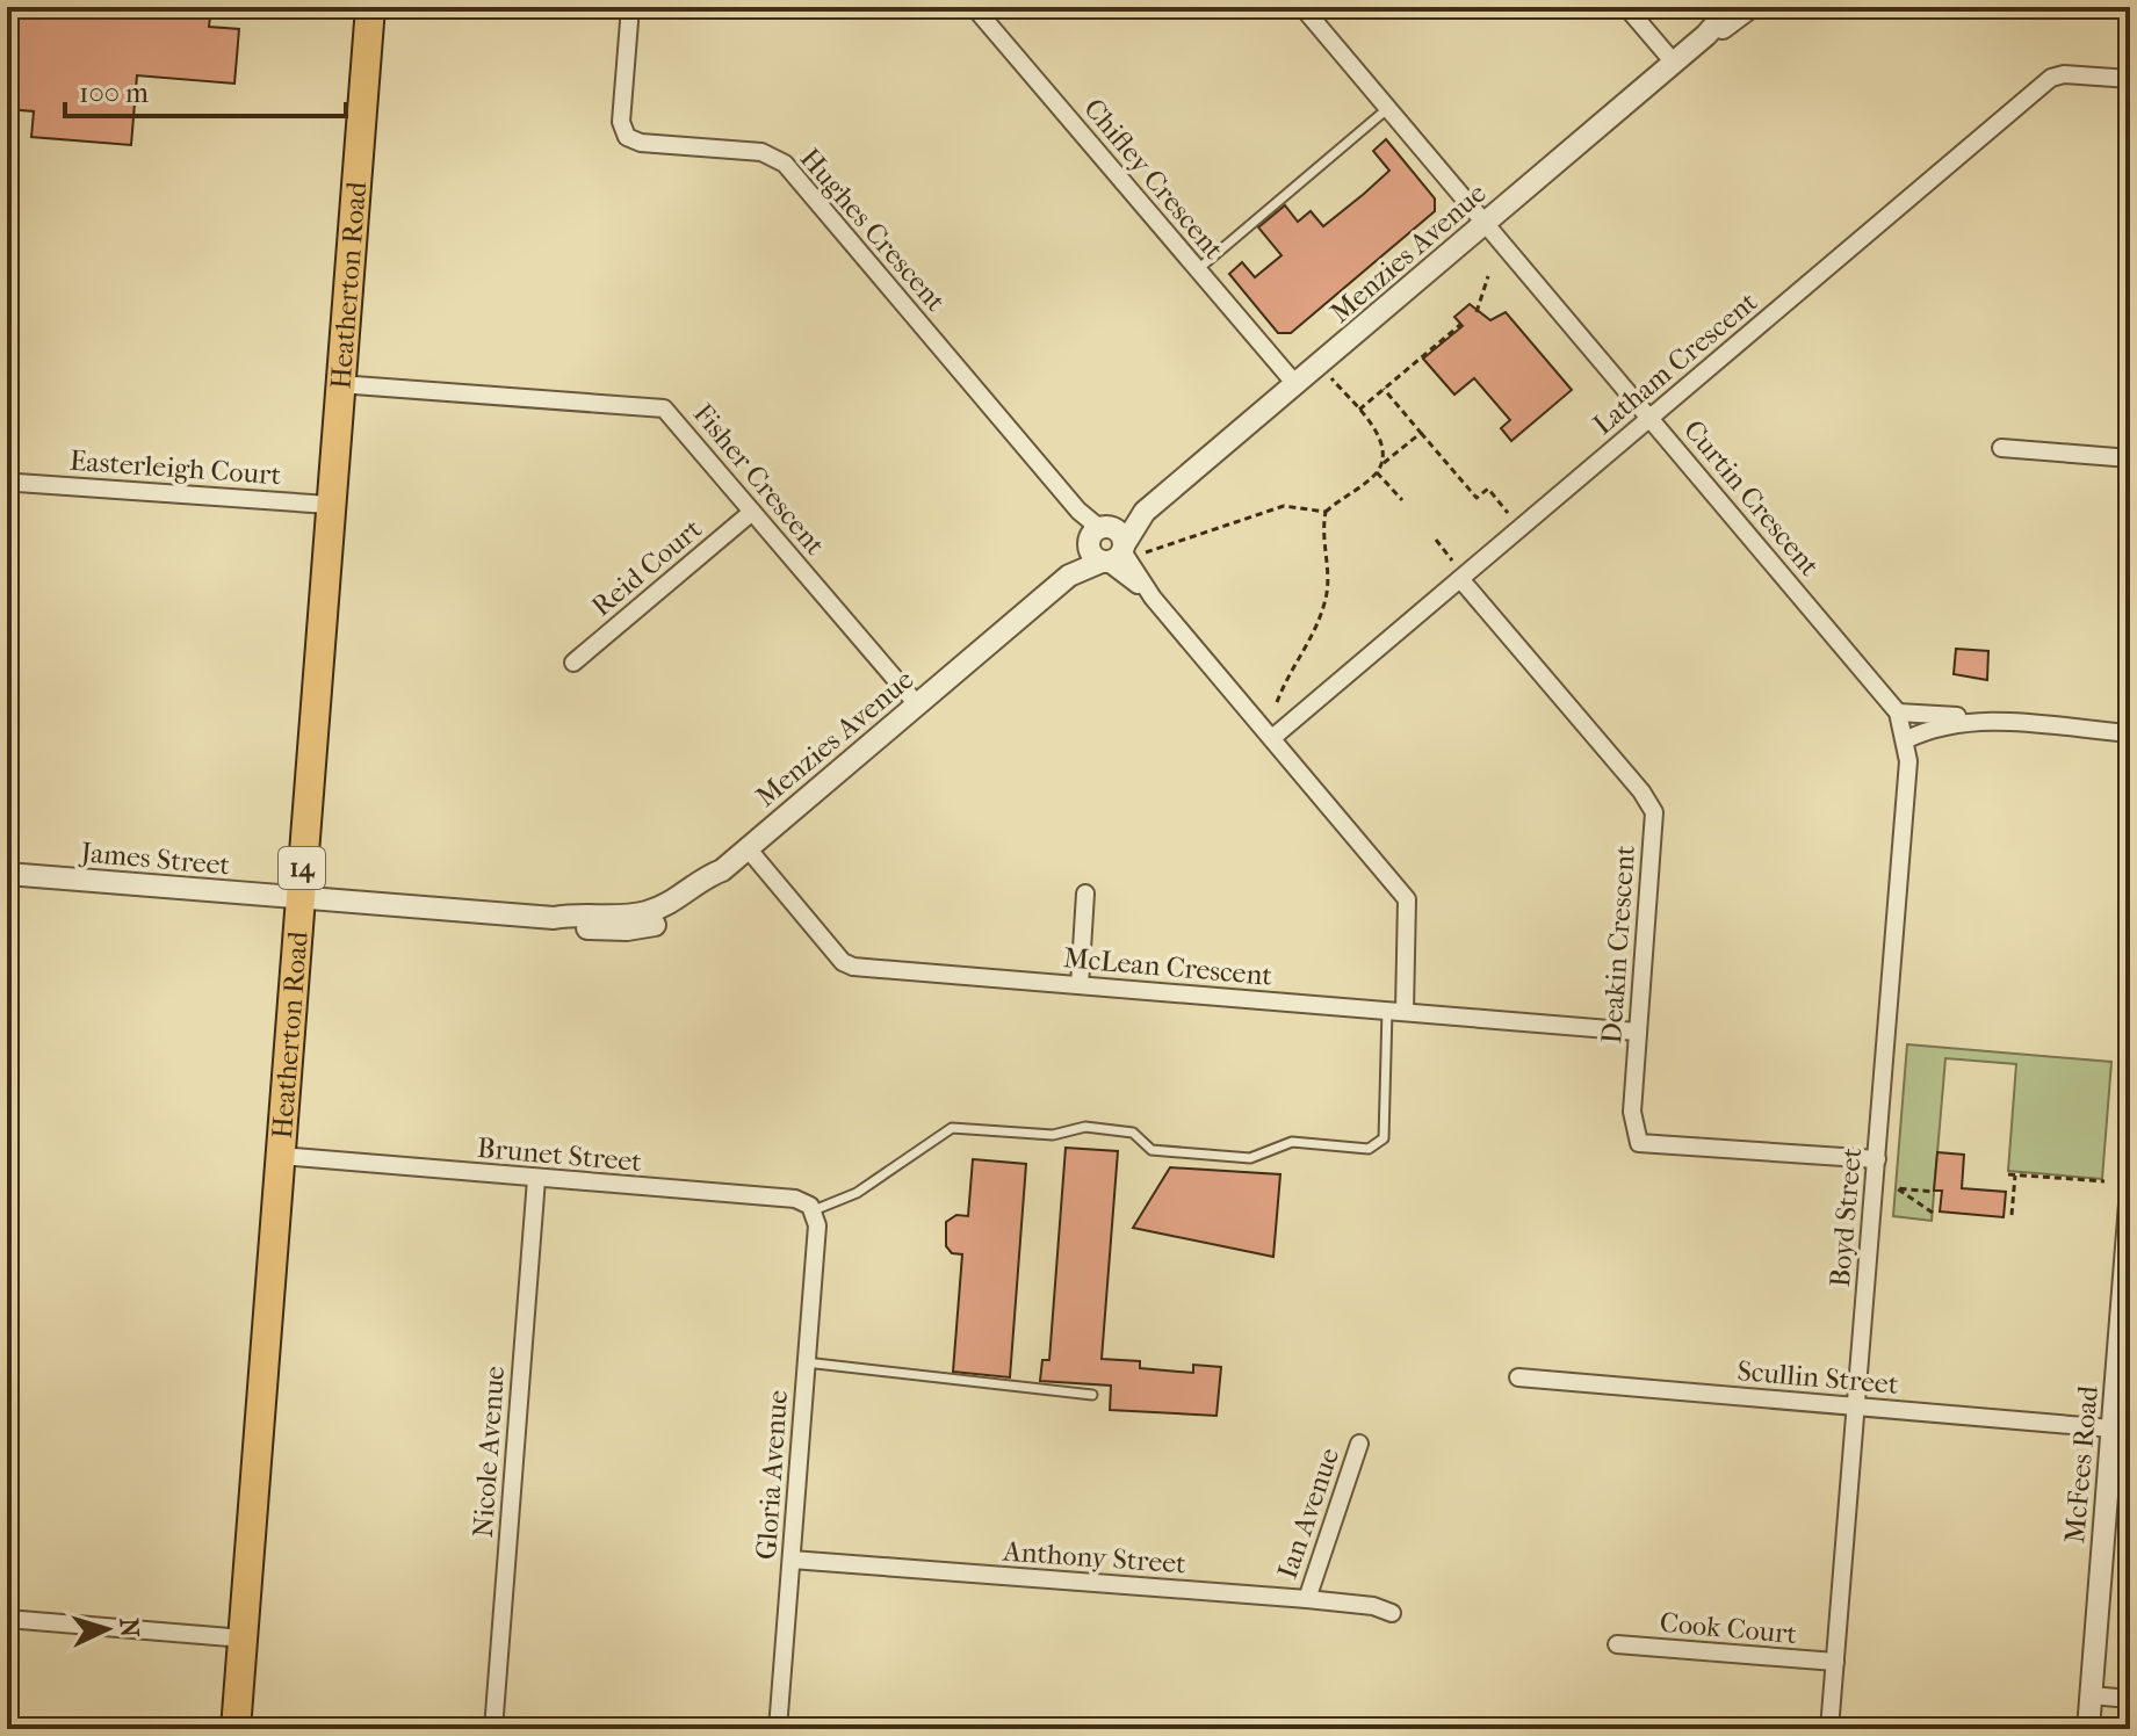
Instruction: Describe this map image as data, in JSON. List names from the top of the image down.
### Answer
{
  "streets": {
    "main road": ["Heatherton Road", "14"],
    "street": [
      "Chifley Crescent",
      "Hughes Crescent",
      "Menzies Avenue",
      "Latham Crescent",
      "Easterleigh Court",
      "Fisher Crescent",
      "Curtin Crescent",
      "Reid Court",
      "James Street",
      "Deakin Crescent",
      "McLean Crescent",
      "Brunet Street",
      "Boyd Street",
      "Scullin Street",
      "Nicole Avenue",
      "McFees Road",
      "Gloria Avenue",
      "Ian Avenue",
      "Anthony Street",
      "Cook Court"
    ]
  },
  "crossings": [
    ["Chifley Crescent", "Menzies Avenue"],
    ["Hughes Crescent", "Menzies Avenue"],
    ["Hughes Crescent", "Latham Crescent"],
    ["Hughes Crescent", "McLean Crescent"],
    ["Menzies Avenue", "Heatherton Road"],
    ["Menzies Avenue", "Fisher Crescent"],
    ["Menzies Avenue", "Curtin Crescent"],
    ["Menzies Avenue", "James Street"],
    ["Menzies Avenue", "McLean Crescent"],
    ["Heatherton Road", "Easterleigh Court"],
    ["Heatherton Road", "Fisher Crescent"],
    ["Heatherton Road", "James Street"],
    ["Heatherton Road", "Brunet Street"],
    ["Latham Crescent", "Curtin Crescent"],
    ["Latham Crescent", "Deakin Crescent"],
    ["Fisher Crescent", "Reid Court"],
    ["Curtin Crescent", "Boyd Street"],
    ["Deakin Crescent", "McLean Crescent"],
    ["Deakin Crescent", "Boyd Street"],
    ["Brunet Street", "Nicole Avenue"],
    ["Brunet Street", "Gloria Avenue"],
    ["Boyd Street", "Scullin Street"],
    ["Boyd Street", "Cook Court"],
    ["Scullin Street", "McFees Road"],
    ["Gloria Avenue", "Anthony Street"],
    ["Ian Avenue", "Anthony Street"]
  ],
  "scale_bar": "100 m",
  "north": "right"
}
